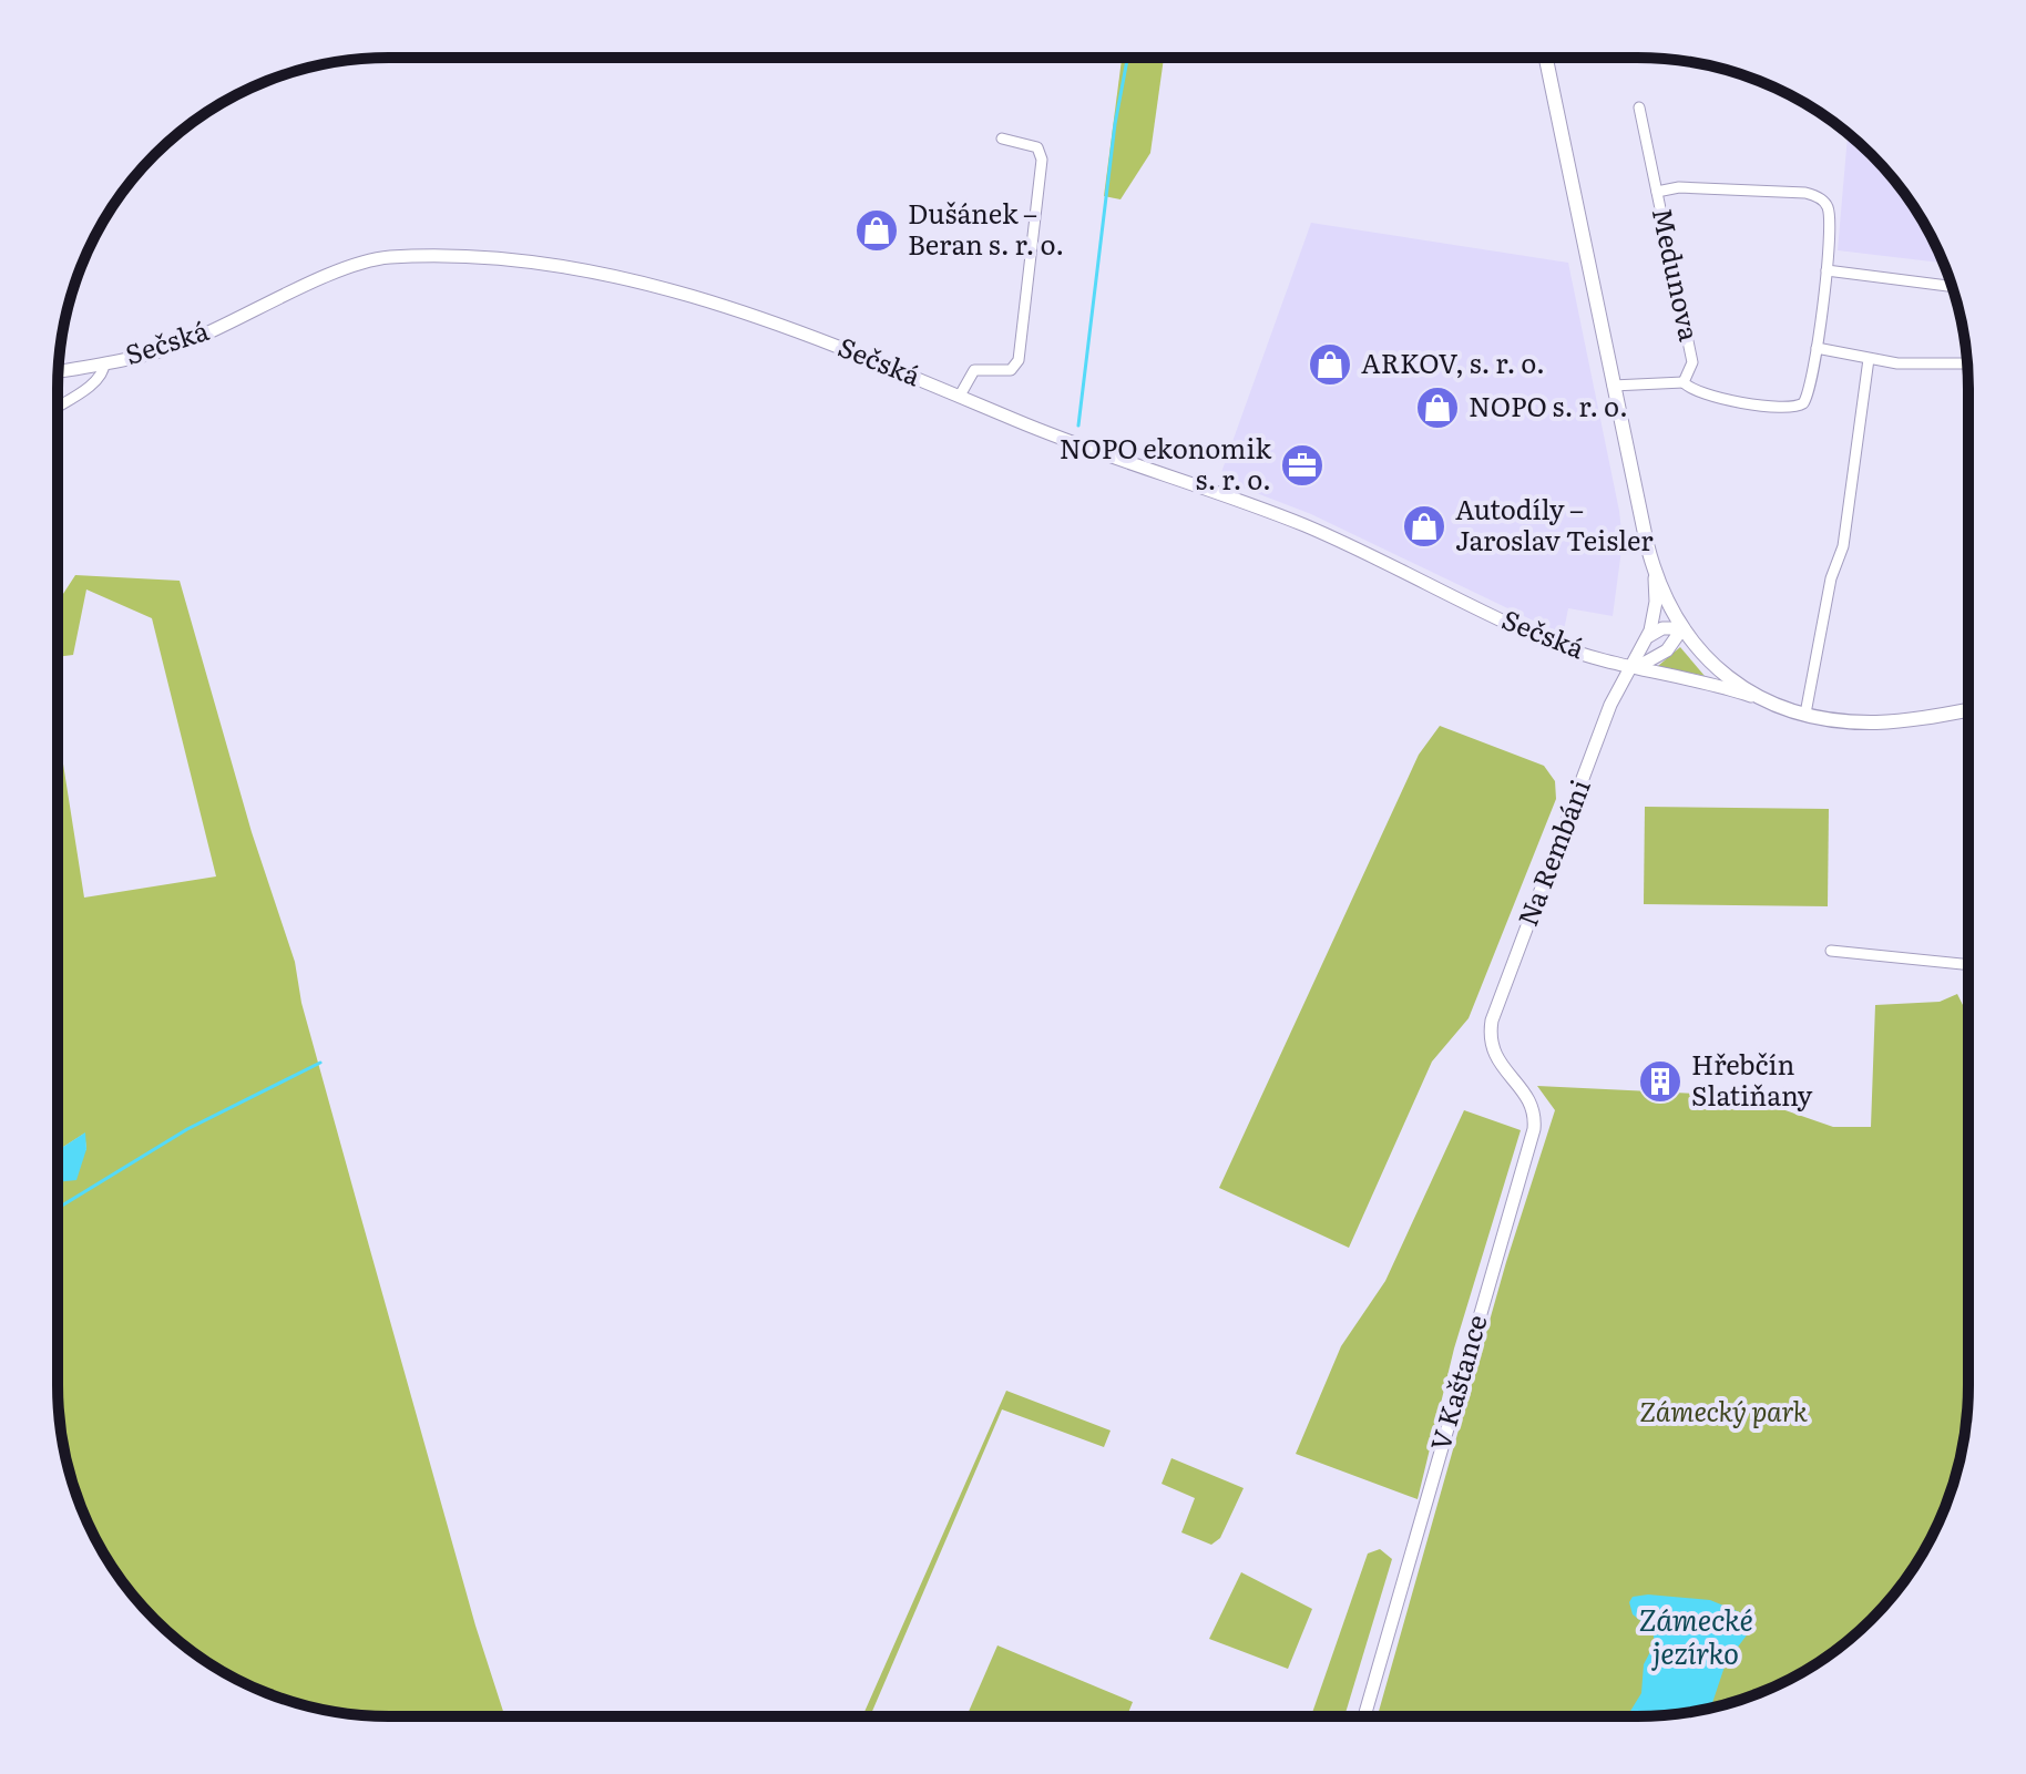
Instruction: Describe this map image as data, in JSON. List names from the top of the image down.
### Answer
{
  "streets": {
    "street": [
      "Medunova",
      "Sečská",
      "Na Rembáni",
      "V Kaštance"
    ]
  },
  "crossings": [
    ["Sečská", "Na Rembáni"],
    ["Na Rembáni", "V Kaštance"]
  ],
  "water": ["Zámecké jezírko"],
  "parks": ["Zámecký park"],
  "places": {
    "shop": [
      "Dušánek – Beran s. r. o.",
      "ARKOV, s. r. o.",
      "NOPO s. r. o.",
      "Autodíly – Jaroslav Teisler"
    ],
    "office": ["NOPO ekonomik s. r. o."],
    "building": ["Hřebčín Slatiňany"]
  }
}
